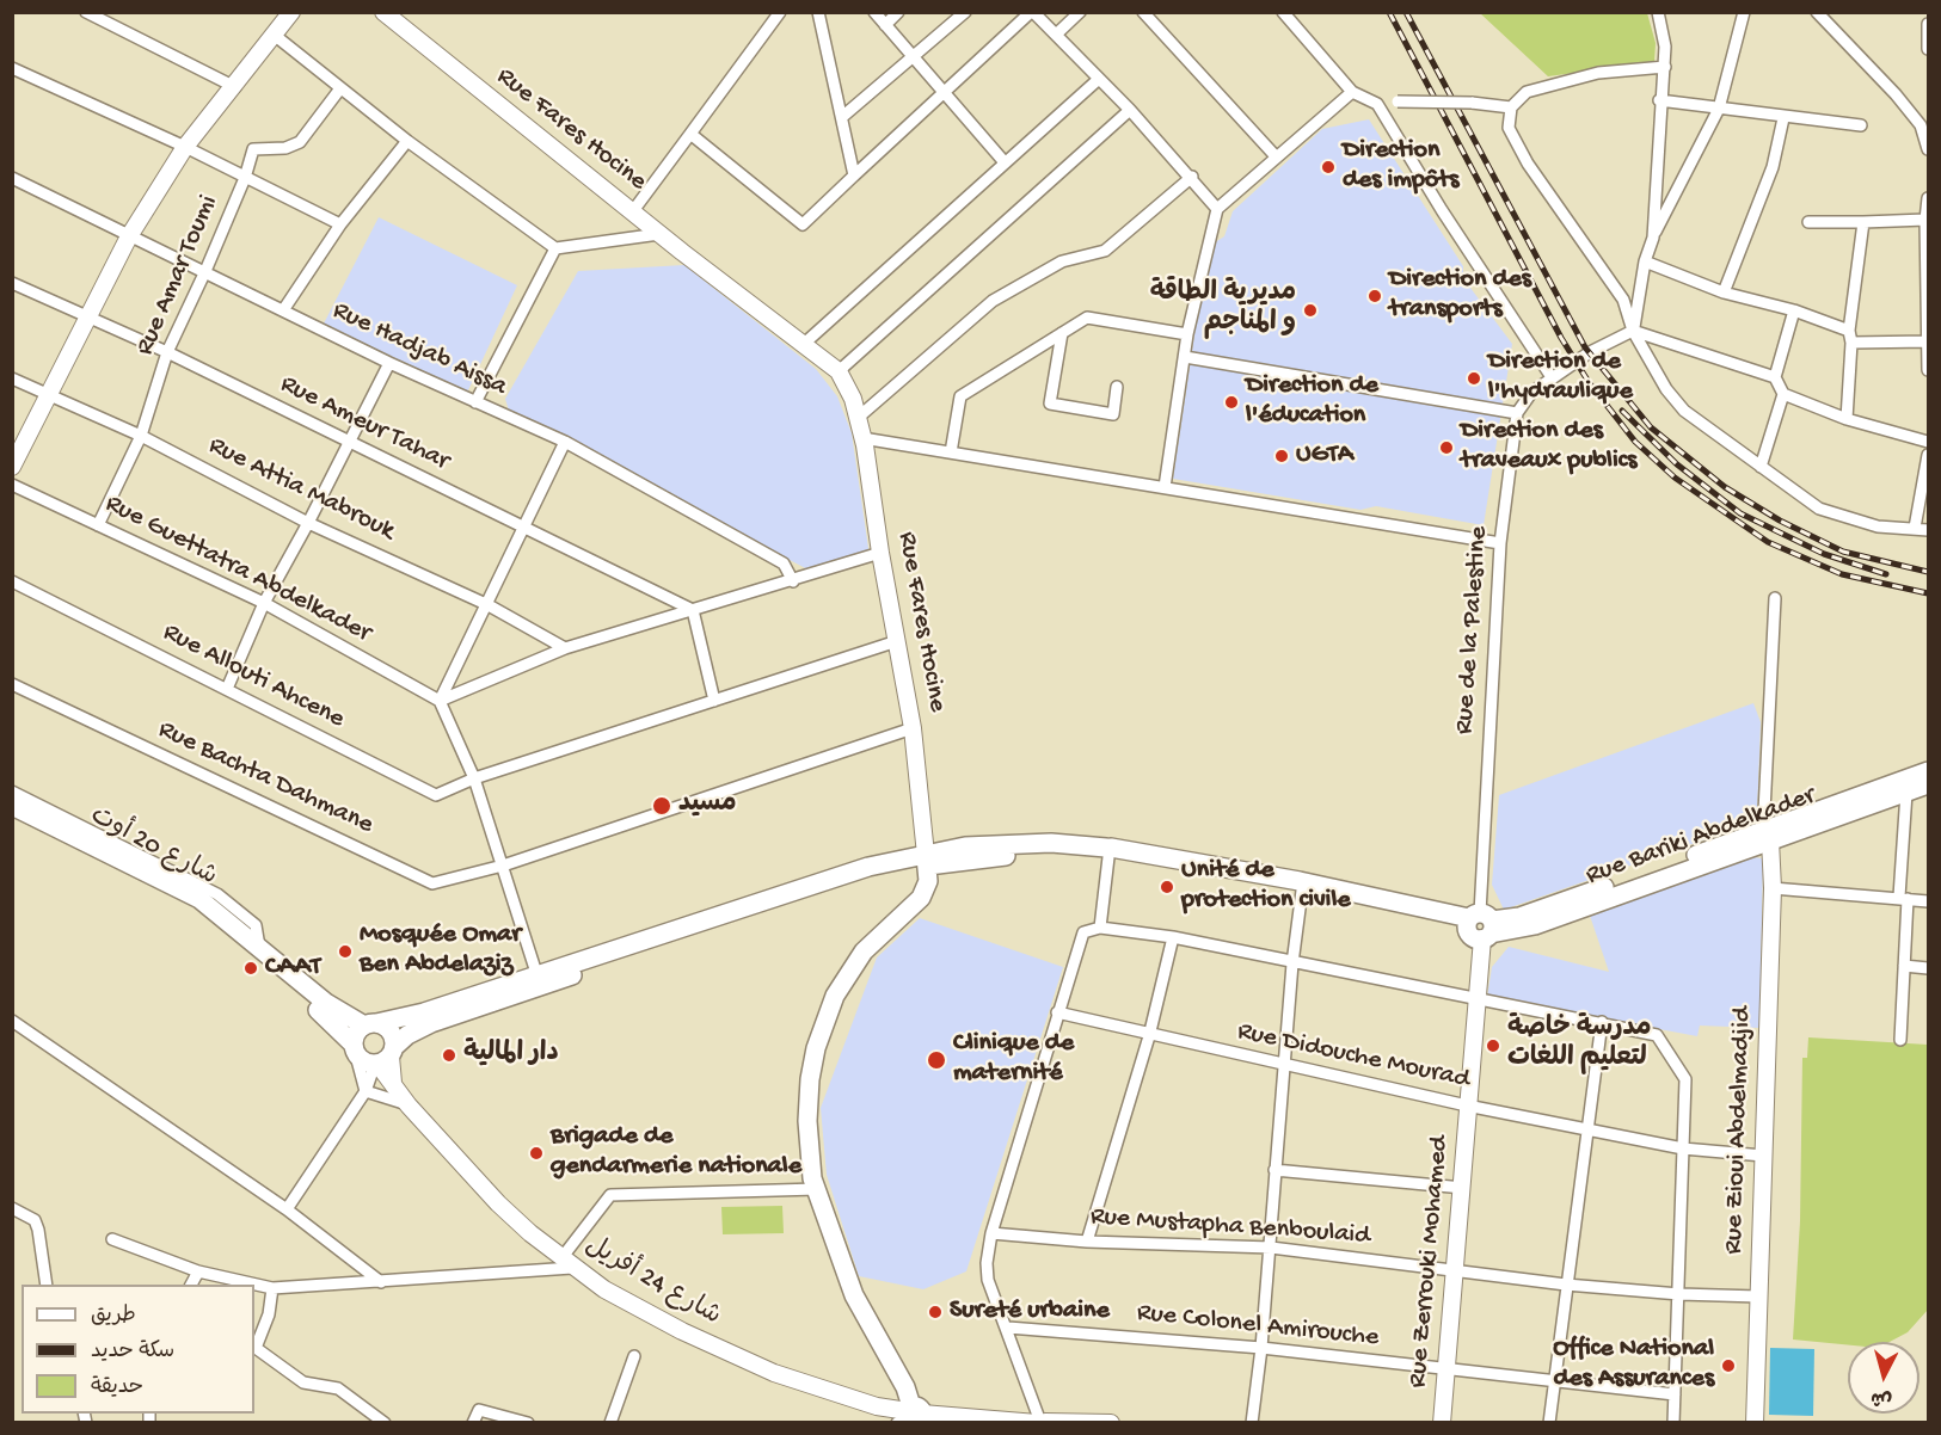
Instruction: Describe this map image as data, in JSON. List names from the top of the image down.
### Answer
{
  "streets": {
    "main road": ["Rue Fares Hocine", "Rue Bariki Abdelkader", "شارع 20 أوت"],
    "street": [
      "Rue Amar Toumi",
      "Rue Hadjab Aissa",
      "Rue Ameur Tahar",
      "Rue Attia Mabrouk",
      "Rue Guettatra Abdelkader",
      "Rue de la Palestine",
      "Rue Allouti Ahcene",
      "Rue Bachta Dahmane",
      "Rue Didouche Mourad",
      "Rue Zioui Abdelmadjid",
      "Rue Mustapha Benboulaid",
      "Rue Zerrouki Mohamed",
      "شارع 24 أفريل",
      "Rue Colonel Amirouche"
    ]
  },
  "crossings": [
    ["Rue Fares Hocine", "Rue Bachta Dahmane"],
    ["Rue Fares Hocine", "شارع 24 أفريل"],
    ["Rue Amar Toumi", "Rue Hadjab Aissa"],
    ["Rue Amar Toumi", "Rue Ameur Tahar"],
    ["Rue Amar Toumi", "Rue Attia Mabrouk"],
    ["Rue Amar Toumi", "Rue Guettatra Abdelkader"],
    ["Rue de la Palestine", "Rue Bariki Abdelkader"],
    ["Rue de la Palestine", "Rue Zerrouki Mohamed"],
    ["Rue Bariki Abdelkader", "Rue Zioui Abdelmadjid"],
    ["Rue Bariki Abdelkader", "Rue Zerrouki Mohamed"],
    ["شارع 20 أوت", "شارع 24 أفريل"],
    ["Rue Didouche Mourad", "Rue Zioui Abdelmadjid"],
    ["Rue Didouche Mourad", "Rue Zerrouki Mohamed"],
    ["Rue Zioui Abdelmadjid", "Rue Mustapha Benboulaid"],
    ["Rue Mustapha Benboulaid", "Rue Zerrouki Mohamed"],
    ["Rue Zerrouki Mohamed", "Rue Colonel Amirouche"]
  ],
  "places": [
    "Direction des impôts",
    "Direction des transports",
    "مديرية الطاقة و المناجم",
    "Direction de l'hydraulique",
    "Direction de l'éducation",
    "Direction des traveaux publics",
    "UGTA",
    "مسيد",
    "Unité de protection civile",
    "Mosquée Omar Ben Abdelaziz",
    "CAAT",
    "مدرسة خاصة لتعليم اللغات",
    "دار المالية",
    "Clinique de maternité",
    "Brigade de gendarmerie nationale",
    "Sureté urbaine",
    "Office National des Assurances"
  ],
  "legend": ["طريق", "سكة حديد", "حديقة"],
  "north": "bottom"
}
